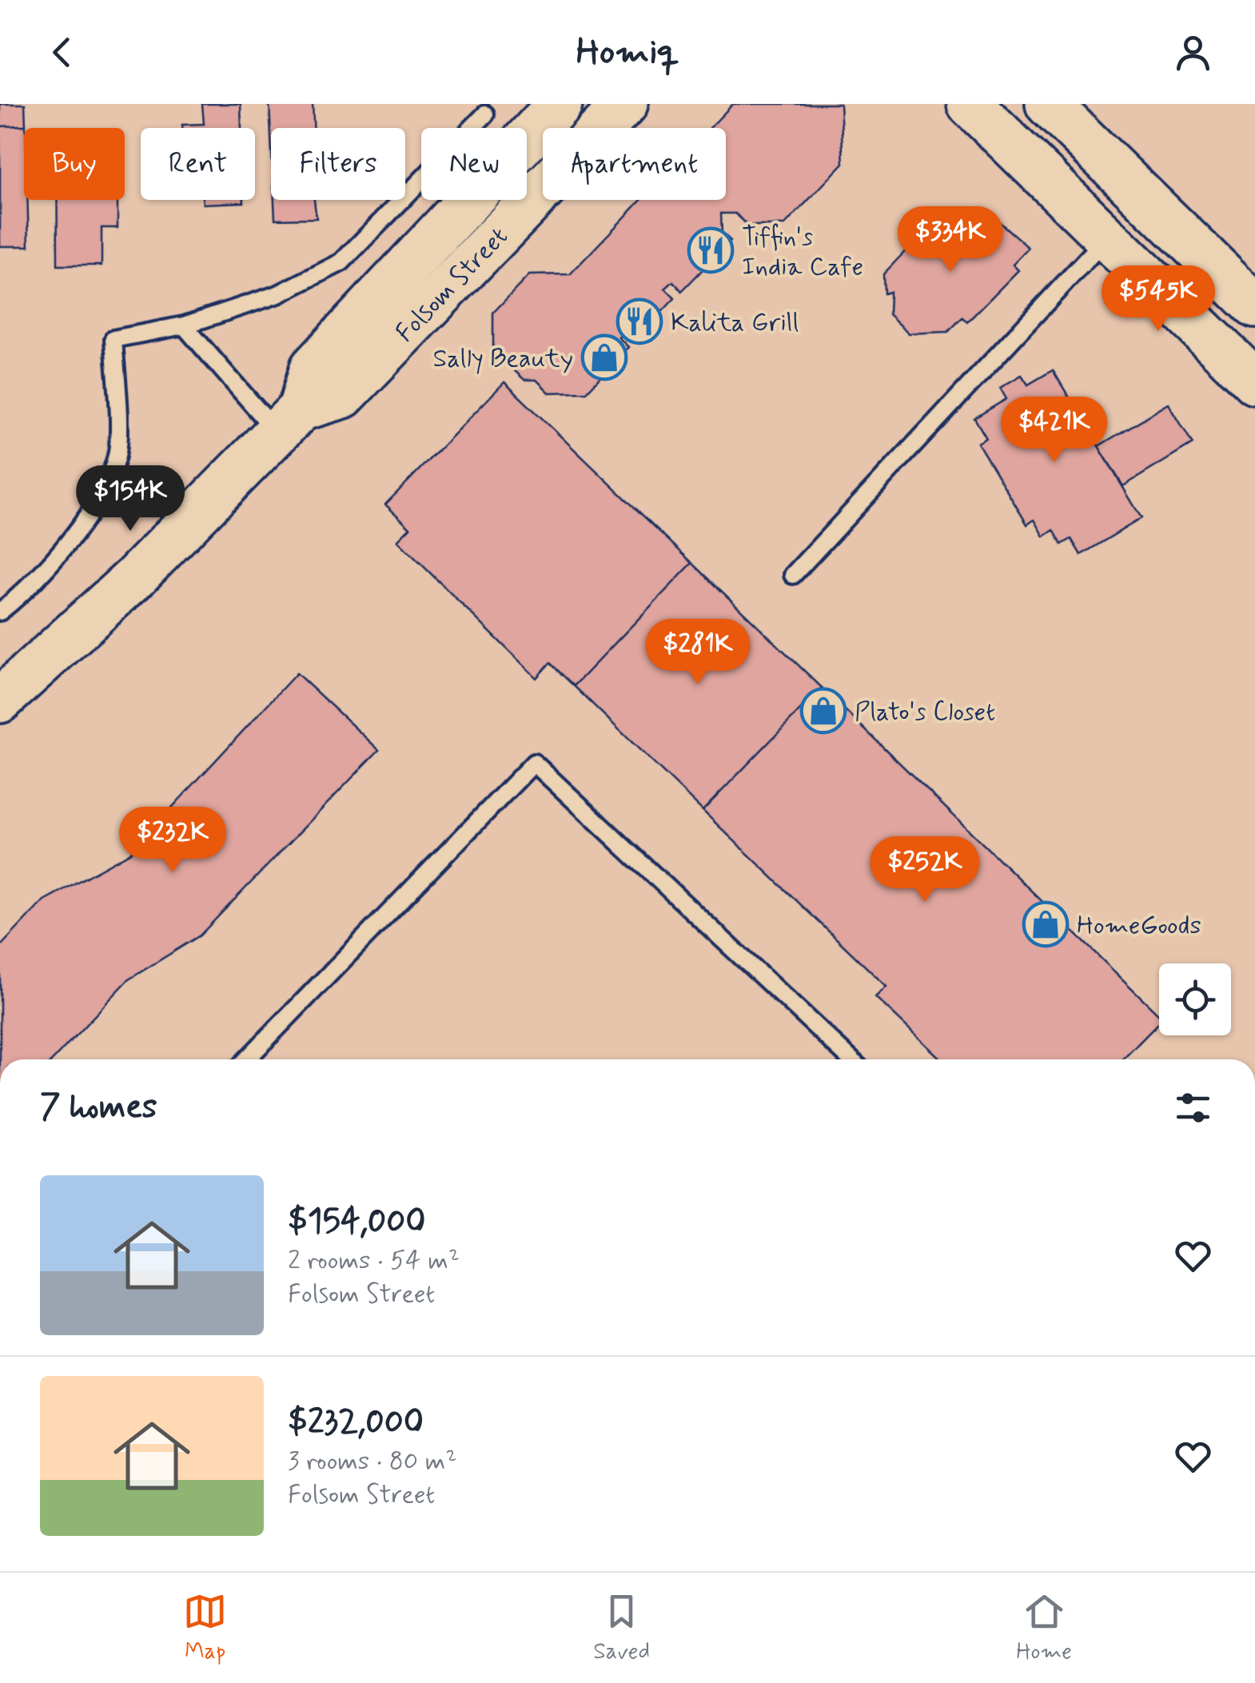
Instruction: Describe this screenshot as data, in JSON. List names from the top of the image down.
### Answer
{
  "streets": {
    "main road": ["Folsom Street"]
  },
  "places": {
    "restaurant": ["Tiffin's India Cafe", "Kalita Grill"],
    "shop": ["Sally Beauty", "Plato's Closet", "HomeGoods"]
  },
  "page": {
    "header": "Homiq",
    "chip": [
      "Buy",
      "Rent",
      "Filters",
      "New",
      "Apartment"
    ],
    "price": [
      "$334K",
      "$545K",
      "$421K",
      "$154K",
      "$281K",
      "$232K",
      "$252K"
    ],
    "heading": "7 homes",
    "list": [
      {
        "name": "$154,000",
        "note": "2 rooms · 54 m² · Folsom Street"
      },
      {
        "name": "$232,000",
        "note": "3 rooms · 80 m² · Folsom Street"
      }
    ],
    "tabs": ["Map", "Saved", "Home"]
  }
}
